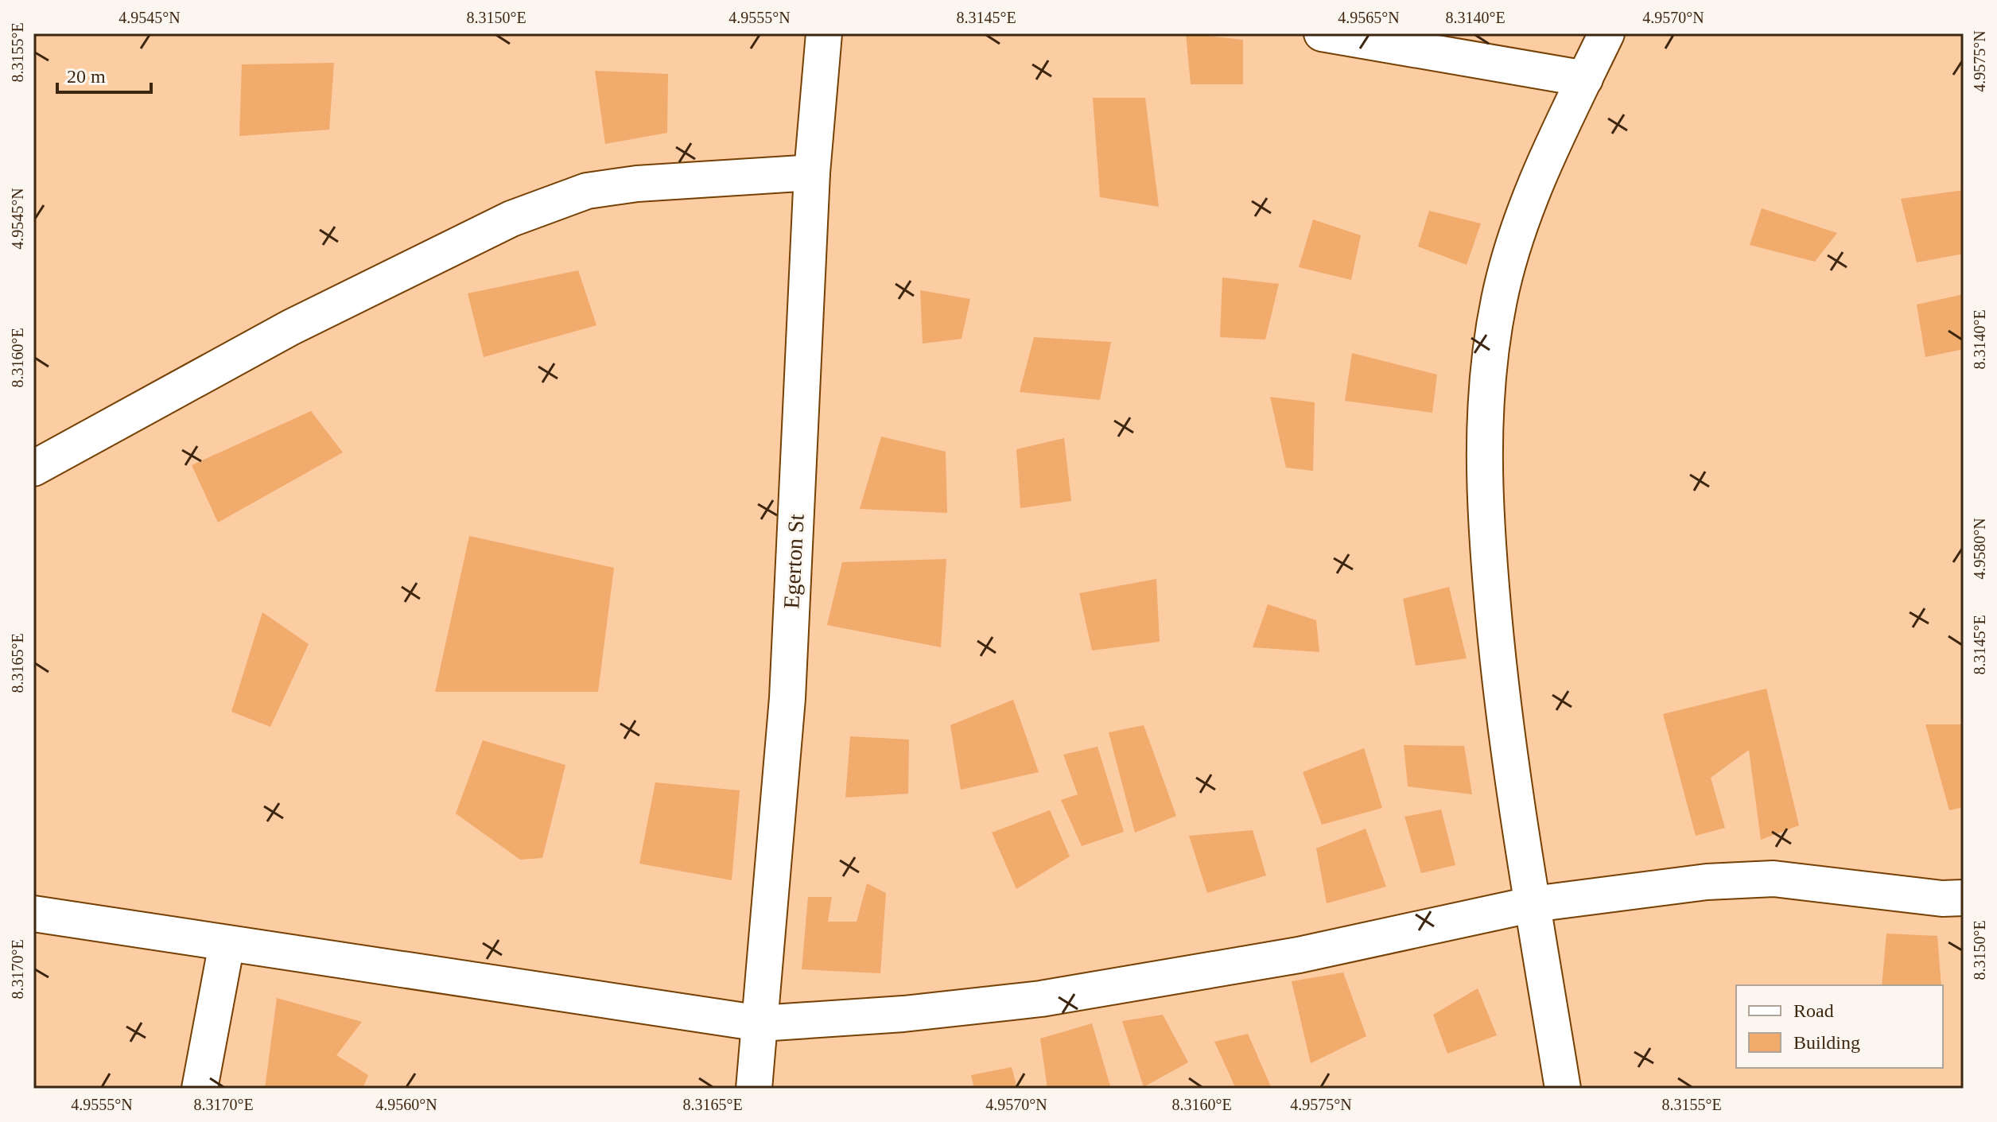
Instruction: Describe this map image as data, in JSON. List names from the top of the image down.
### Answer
{
  "streets": {
    "street": ["Egerton St"]
  },
  "legend": ["Road", "Building"],
  "scale_bar": "20 m",
  "coordinates": [
    "4.9545°N",
    "8.3150°E",
    "4.9555°N",
    "8.3145°E",
    "4.9565°N",
    "8.3140°E",
    "4.9570°N",
    "8.3155°E",
    "4.9575°N",
    "8.3160°E",
    "4.9580°N",
    "8.3165°E",
    "8.3170°E",
    "4.9560°N"
  ]
}
